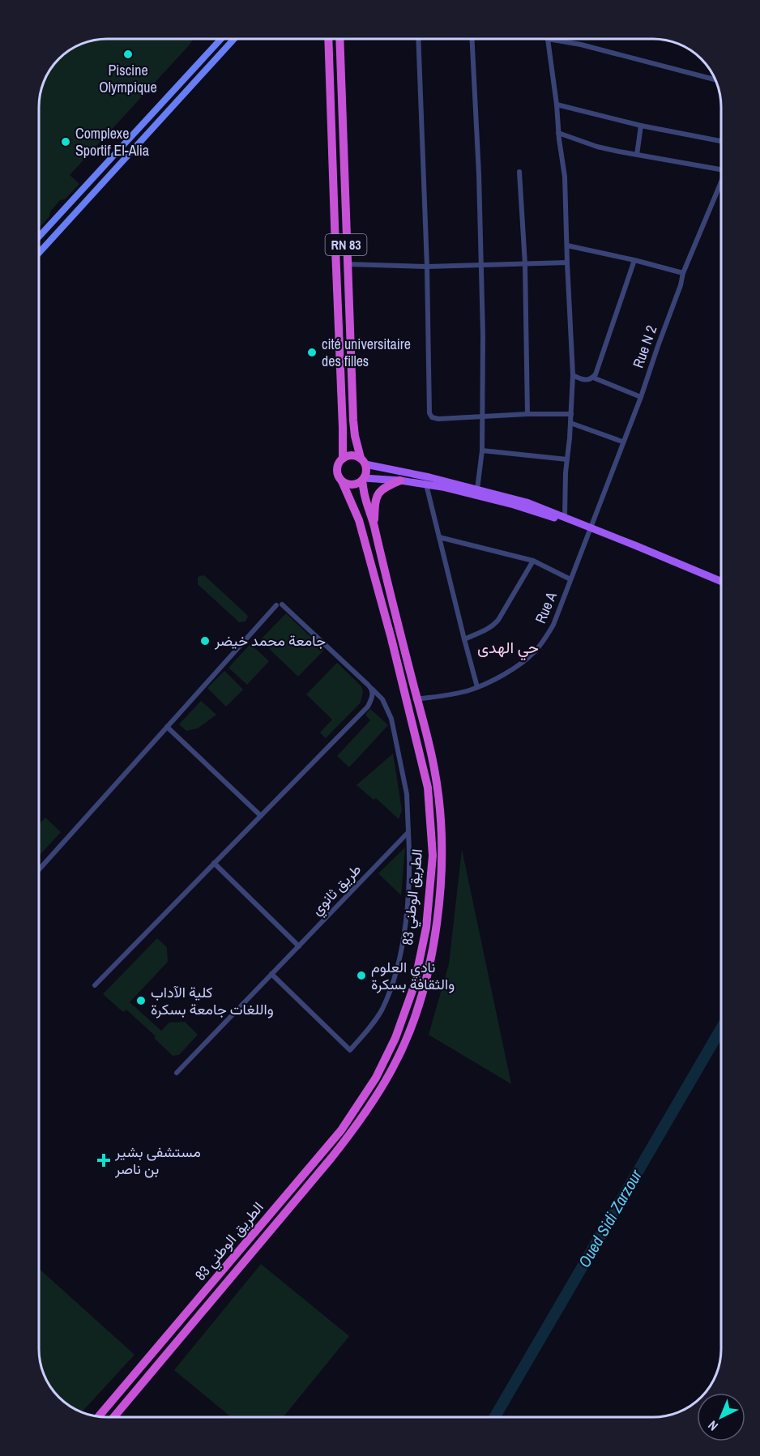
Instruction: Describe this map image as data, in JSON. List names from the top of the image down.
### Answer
{
  "streets": {
    "highway": ["RN 83", "الطريق الوطني 83"],
    "street": ["Rue N 2", "Rue A", "طريق ثانوي"]
  },
  "crossings": [
    ["RN 83", "الطريق الوطني 83"],
    ["Rue N 2", "Rue A"],
    ["Rue A", "الطريق الوطني 83"]
  ],
  "districts": ["حي الهدى"],
  "water": ["Oued Sidi Zarzour"],
  "places": {
    "other": [
      "Piscine Olympique",
      "Complexe Sportif El-Alia",
      "cité universitaire des filles",
      "جامعة محمد خيضر",
      "نادي العلوم والثقافة بسكرة",
      "كلية الآداب واللغات جامعة بسكرة"
    ],
    "health": ["مستشفى بشير بن ناصر"]
  },
  "north": "bottom left"
}
